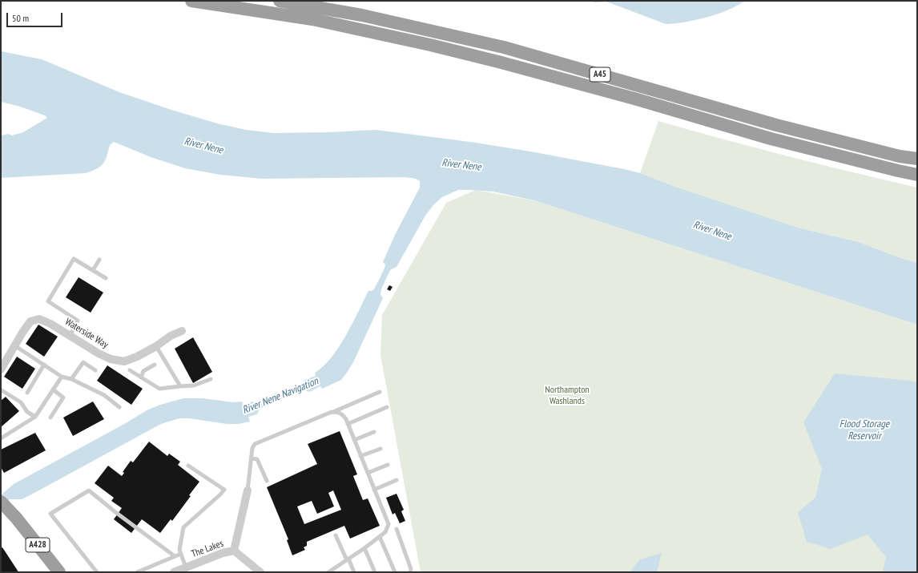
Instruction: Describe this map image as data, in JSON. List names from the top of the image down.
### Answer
{
  "streets": {
    "highway": ["A45", "A428"],
    "street": ["Waterside Way", "The Lakes"]
  },
  "water": ["River Nene", "River Nene Navigation", "Flood Storage Reservoir"],
  "parks": ["Northampton Washlands"],
  "scale_bar": "50 m"
}
